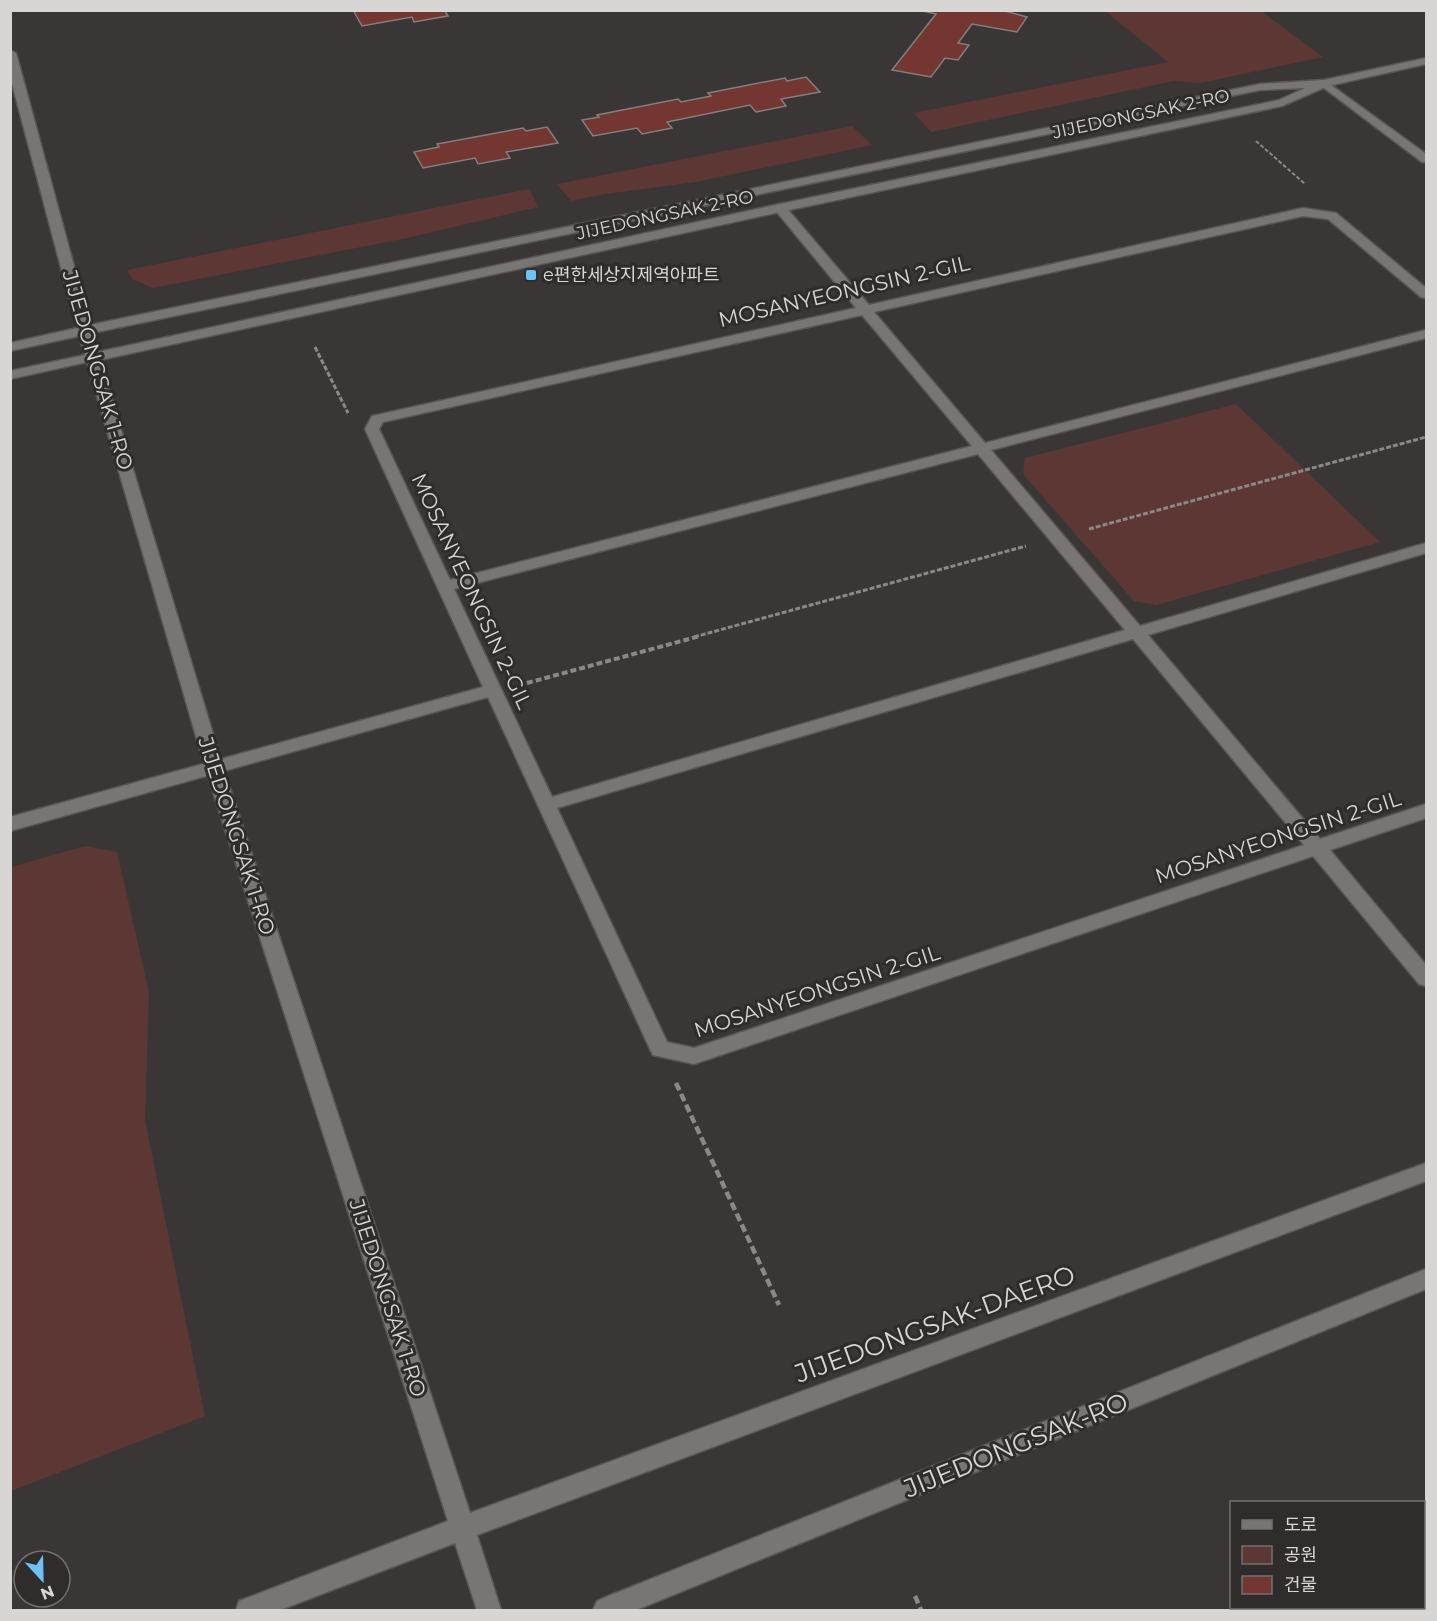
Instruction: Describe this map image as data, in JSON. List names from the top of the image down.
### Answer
{
  "streets": {
    "street": [
      "JIJEDONGSAK 2-RO",
      "MOSANYEONGSIN 2-GIL",
      "JIJEDONGSAK 1-RO",
      "JIJEDONGSAK-DAERO",
      "JIJEDONGSAK-RO"
    ]
  },
  "crossings": [
    ["JIJEDONGSAK 2-RO", "JIJEDONGSAK 1-RO"],
    ["JIJEDONGSAK 1-RO", "JIJEDONGSAK-DAERO"]
  ],
  "places": {
    "transit": ["e편한세상지제역아파트"]
  },
  "legend": ["도로", "공원", "건물"],
  "north": "bottom"
}
